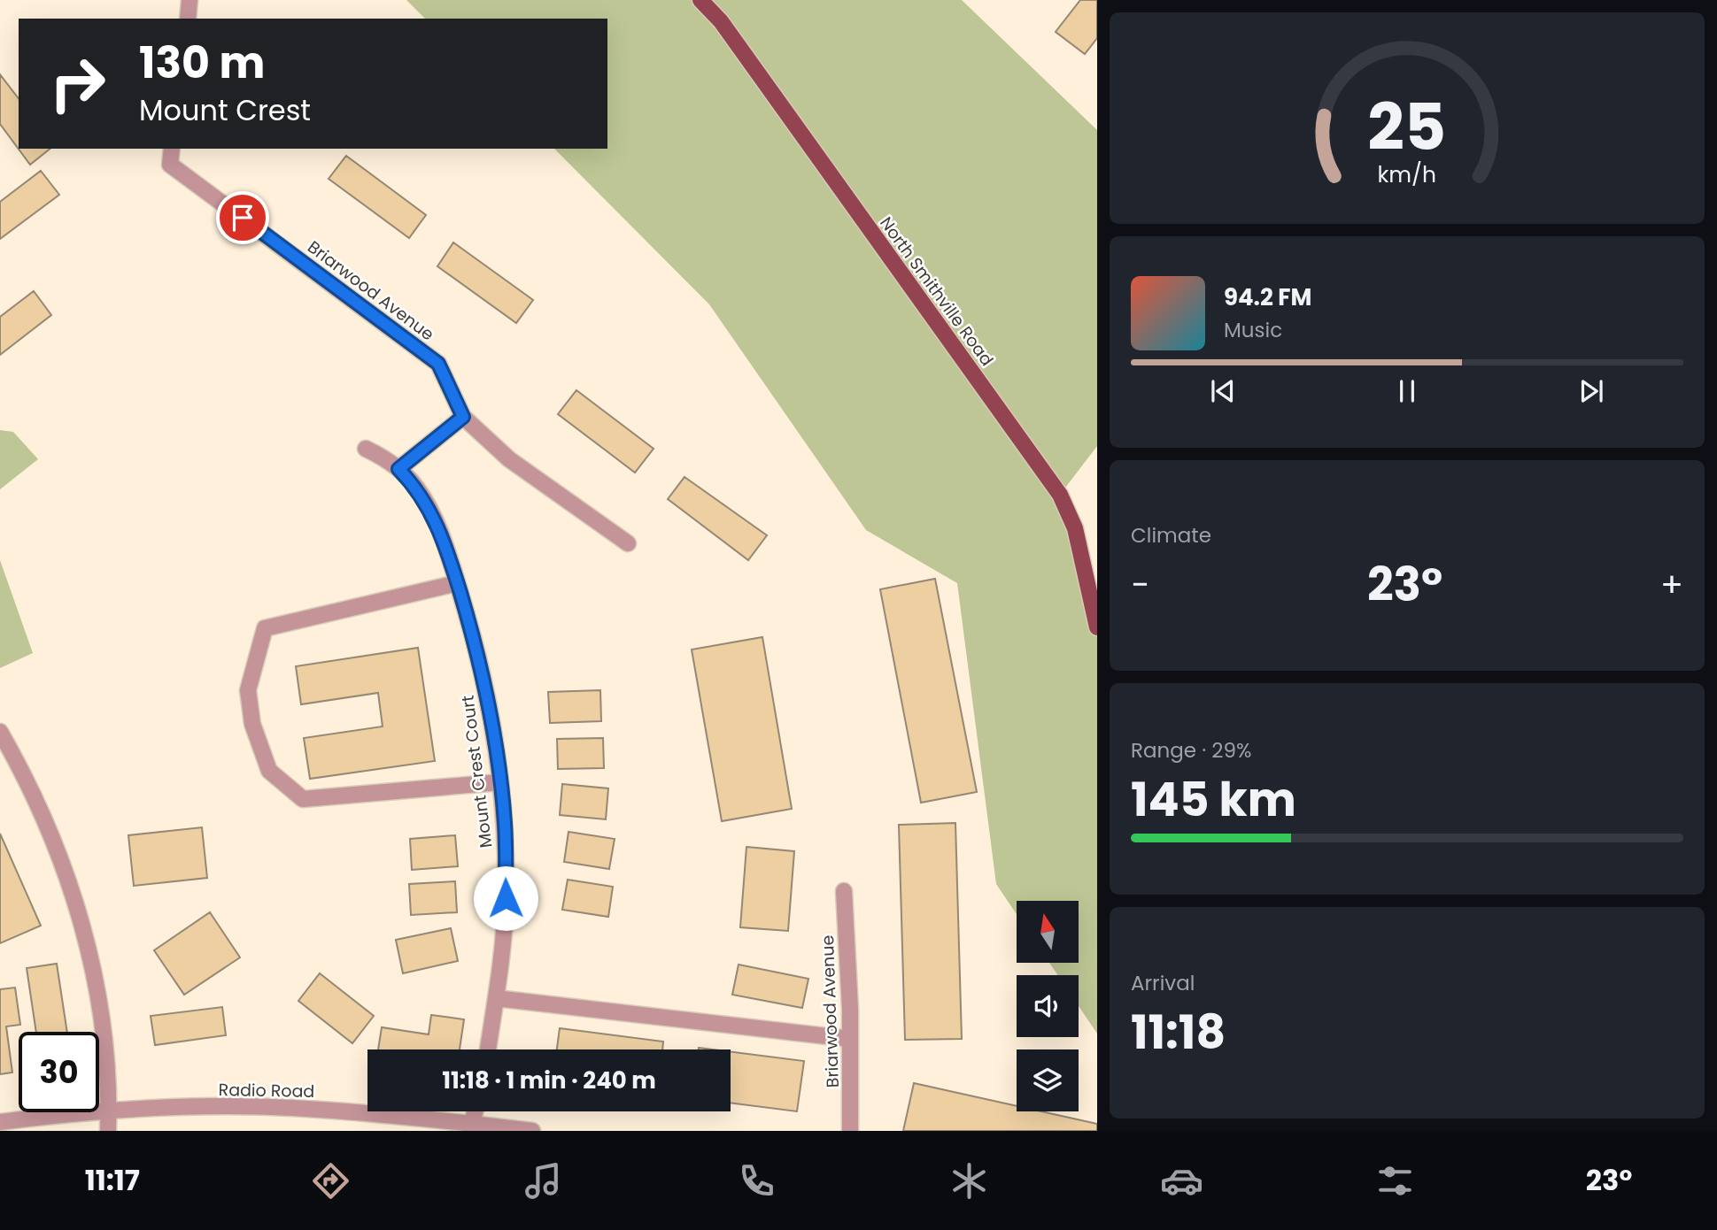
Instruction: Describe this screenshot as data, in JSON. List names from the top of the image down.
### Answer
{
  "streets": {
    "main road": ["North Smithville Road"],
    "street": ["Briarwood Avenue", "Mount Crest Court", "Radio Road"]
  },
  "north": "top",
  "page": {
    "turn": ["130 m", "Mount Crest"],
    "song": ["94.2 FM", "Music"],
    "tile": [
      "Climate",
      ["Range · 29%", "145 km"],
      ["Arrival", "11:18"]
    ],
    "heat": ["−", "23°", "+"],
    "limit": "30",
    "trip": "11:18 · 1 min · 240 m",
    "tabs": ["11:17", "23°"],
    "gauge": ["25", "km/h"]
  }
}
